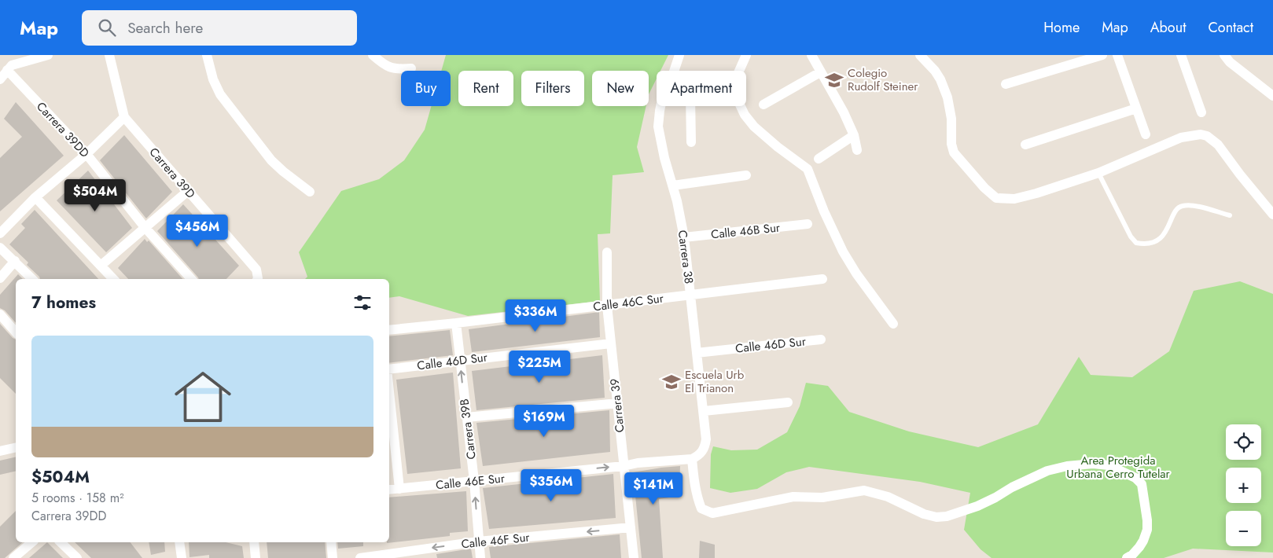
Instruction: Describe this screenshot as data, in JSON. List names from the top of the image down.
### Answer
{
  "streets": {
    "street": [
      "Carrera 39DD",
      "Carrera 39D",
      "Calle 46B Sur",
      "Carrera 38",
      "Calle 46C Sur",
      "Calle 46D Sur",
      "Carrera 39",
      "Carrera 39B",
      "Calle 46E Sur",
      "Calle 46F Sur"
    ]
  },
  "crossings": [
    ["Calle 46B Sur", "Carrera 38"],
    ["Carrera 38", "Calle 46C Sur"],
    ["Carrera 38", "Calle 46D Sur"],
    ["Calle 46C Sur", "Carrera 39"],
    ["Calle 46C Sur", "Carrera 39B"],
    ["Calle 46D Sur", "Carrera 39"],
    ["Calle 46D Sur", "Carrera 39B"],
    ["Carrera 39", "Calle 46E Sur"],
    ["Carrera 39", "Calle 46F Sur"],
    ["Carrera 39B", "Calle 46E Sur"],
    ["Carrera 39B", "Calle 46F Sur"]
  ],
  "one_way": ["Calle 46F Sur"],
  "parks": ["Area Protegida Urbana Cerro Tutelar"],
  "places": {
    "school or university": ["Colegio Rudolf Steiner", "Escuela Urb El Trianon"]
  },
  "page": {
    "header": "Map",
    "search": "Search here",
    "nav": [
      "Home",
      "Map",
      "About",
      "Contact"
    ],
    "chip": [
      "Buy",
      "Rent",
      "Filters",
      "New",
      "Apartment"
    ],
    "price": [
      "$504M",
      "$456M",
      "$336M",
      "$225M",
      "$169M",
      "$356M",
      "$141M"
    ],
    "heading": "7 homes",
    "list": [
      {
        "name": "$504M",
        "note": "5 rooms · 158 m² · Carrera 39DD"
      }
    ],
    "map_buttons": ["+", "−"]
  }
}
